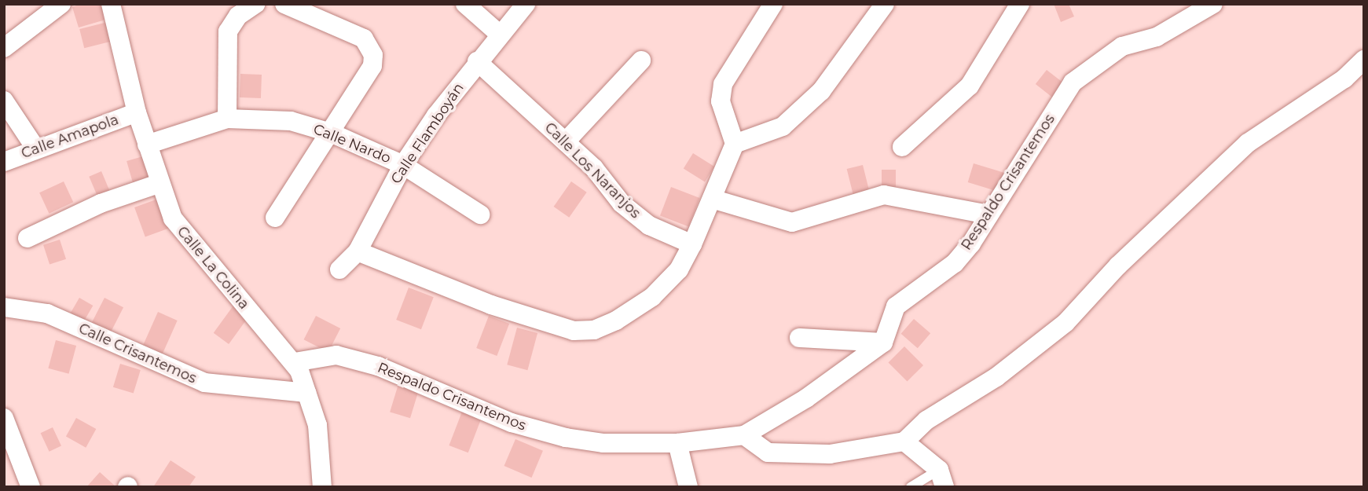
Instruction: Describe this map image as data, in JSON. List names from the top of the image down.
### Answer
{
  "streets": {
    "street": [
      "Calle Flamboyán",
      "Calle Amapola",
      "Calle Nardo",
      "Calle Los Naranjos",
      "Respaldo Crisantemos",
      "Calle La Colina",
      "Calle Crisantemos"
    ]
  },
  "crossings": [
    ["Calle Flamboyán", "Calle Nardo"],
    ["Calle Flamboyán", "Calle Los Naranjos"],
    ["Calle Amapola", "Calle La Colina"],
    ["Calle Nardo", "Calle La Colina"],
    ["Respaldo Crisantemos", "Calle La Colina"],
    ["Calle La Colina", "Calle Crisantemos"]
  ]
}
